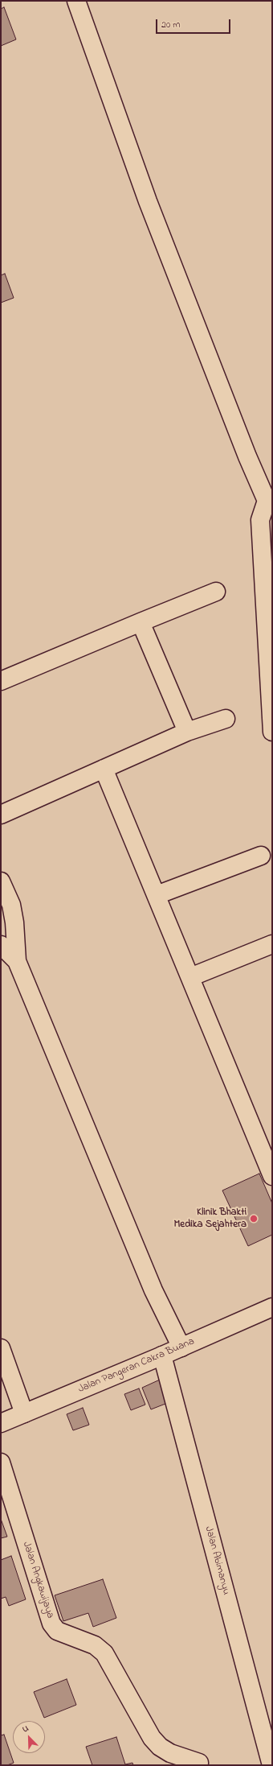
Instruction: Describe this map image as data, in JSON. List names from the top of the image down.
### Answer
{
  "streets": {
    "street": ["Jalan Pangeran Cakra Buana", "Jalan Abimanyu", "Jalan Angkawijaya"]
  },
  "crossings": [
    ["Jalan Pangeran Cakra Buana", "Jalan Abimanyu"]
  ],
  "places": ["Klinik Bhakti Medika Sejahtera"],
  "scale_bar": "20 m",
  "north": "top left"
}
